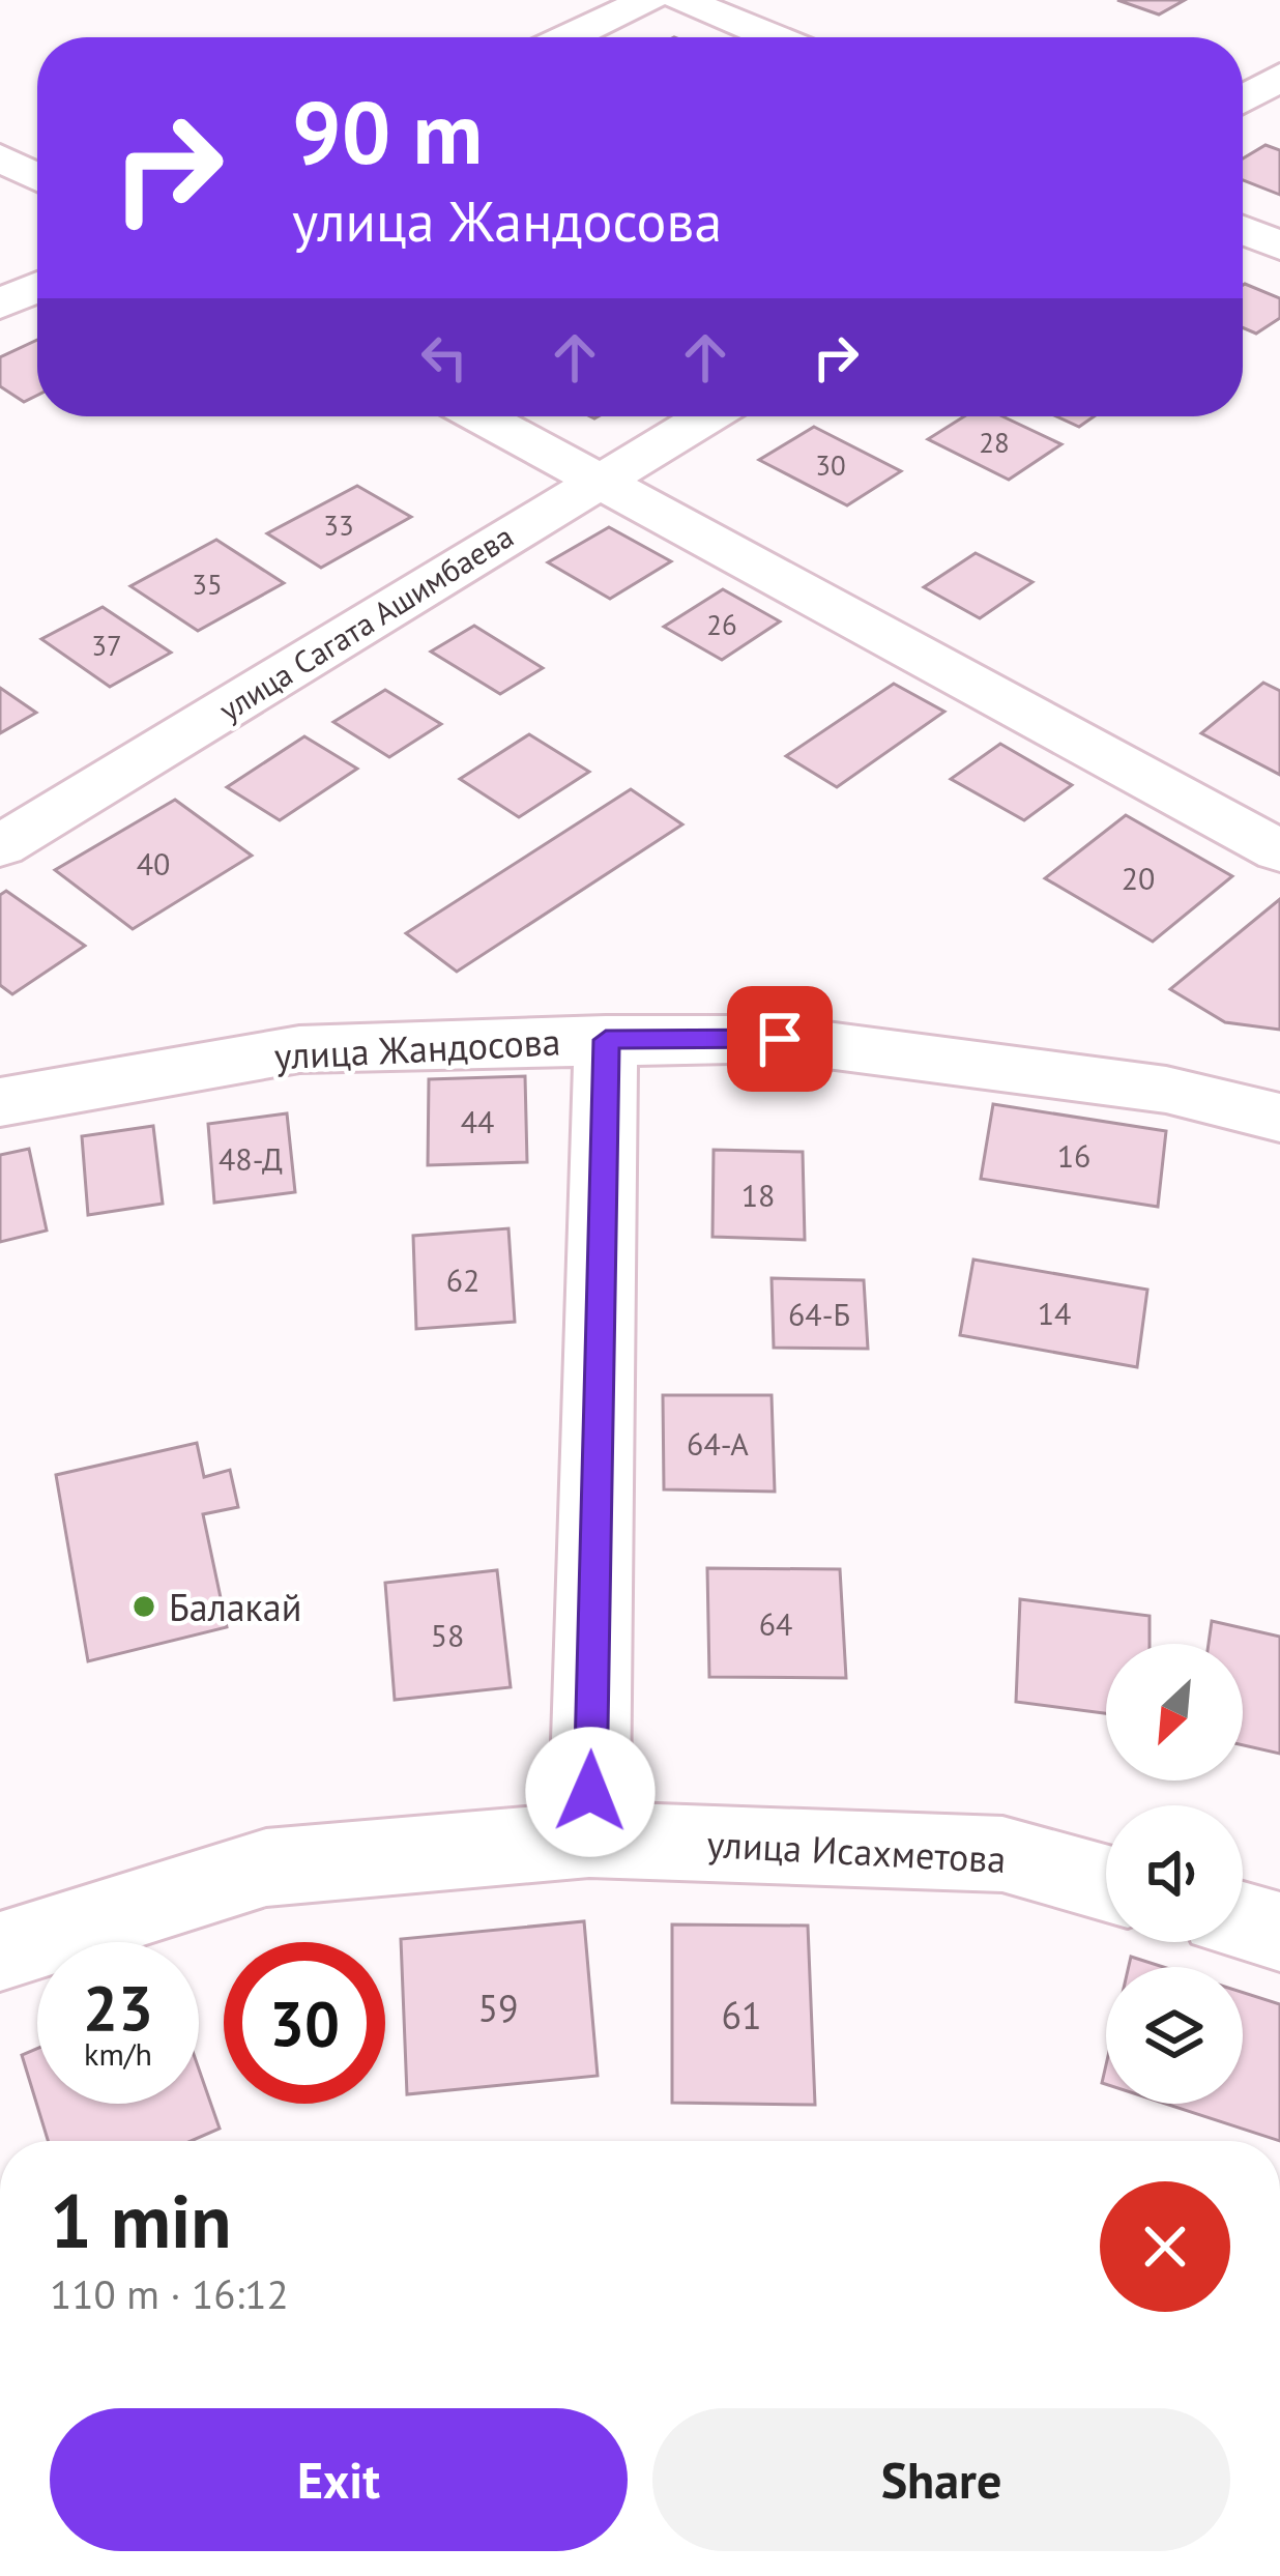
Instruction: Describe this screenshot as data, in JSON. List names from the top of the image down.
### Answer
{
  "streets": {
    "street": ["улица Сагата Ашимбаева", "улица Жандосова", "улица Исахметова"]
  },
  "places": ["Балакай"],
  "house_numbers": [
    "28",
    "30",
    "33",
    "35",
    "26",
    "37",
    "40",
    "20",
    "44",
    "16",
    "48-Д",
    "18",
    "62",
    "14",
    "64-Б",
    "64-А",
    "64",
    "58",
    "59",
    "61"
  ],
  "north": "bottom left",
  "page": {
    "turn": ["90 m", "улица Жандосова"],
    "speed": "23 km/h",
    "limit": "30",
    "heading": ["1 min", "110 m · 16:12"],
    "buttons": ["Exit", "Share"]
  }
}
